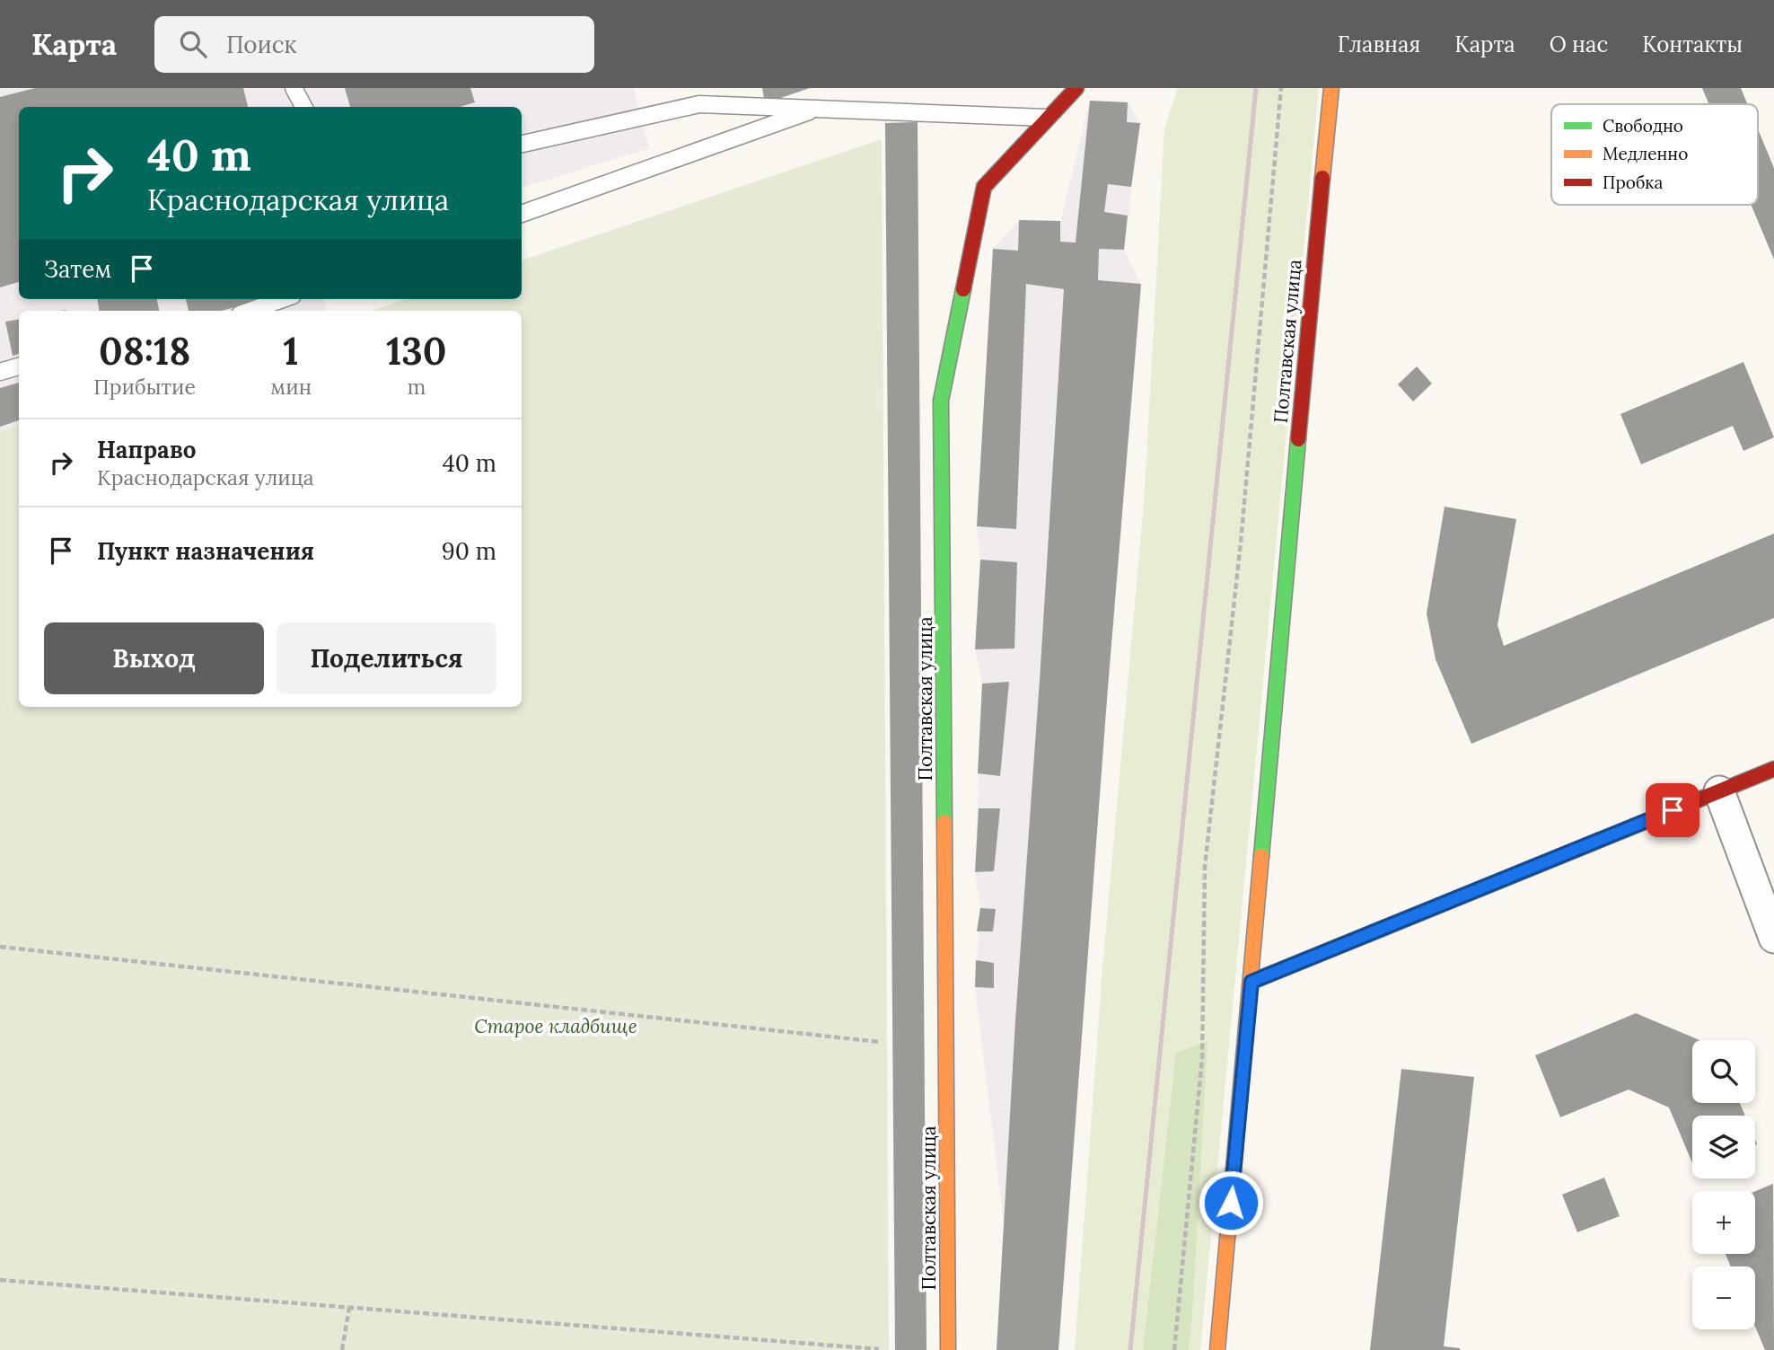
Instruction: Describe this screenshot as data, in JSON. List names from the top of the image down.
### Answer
{
  "streets": {
    "street": ["Полтавская улица"]
  },
  "parks": ["Старое кладбище"],
  "legend": ["Свободно", "Медленно", "Пробка"],
  "page": {
    "header": "Карта",
    "search": "Поиск",
    "nav": [
      "Главная",
      "Карта",
      "О нас",
      "Контакты"
    ],
    "turn": ["40 m", "Краснодарская улица"],
    "then": "Затем",
    "eta": [
      "08:18",
      "Прибытие",
      "1",
      "мин",
      "130",
      "m"
    ],
    "list": [
      {
        "name": "Направо",
        "note": "Краснодарская улица",
        "value": "40 m"
      },
      {
        "name": "Пункт назначения",
        "value": "90 m"
      }
    ],
    "buttons": ["Выход", "Поделиться"],
    "map_buttons": ["+", "−"]
  }
}
